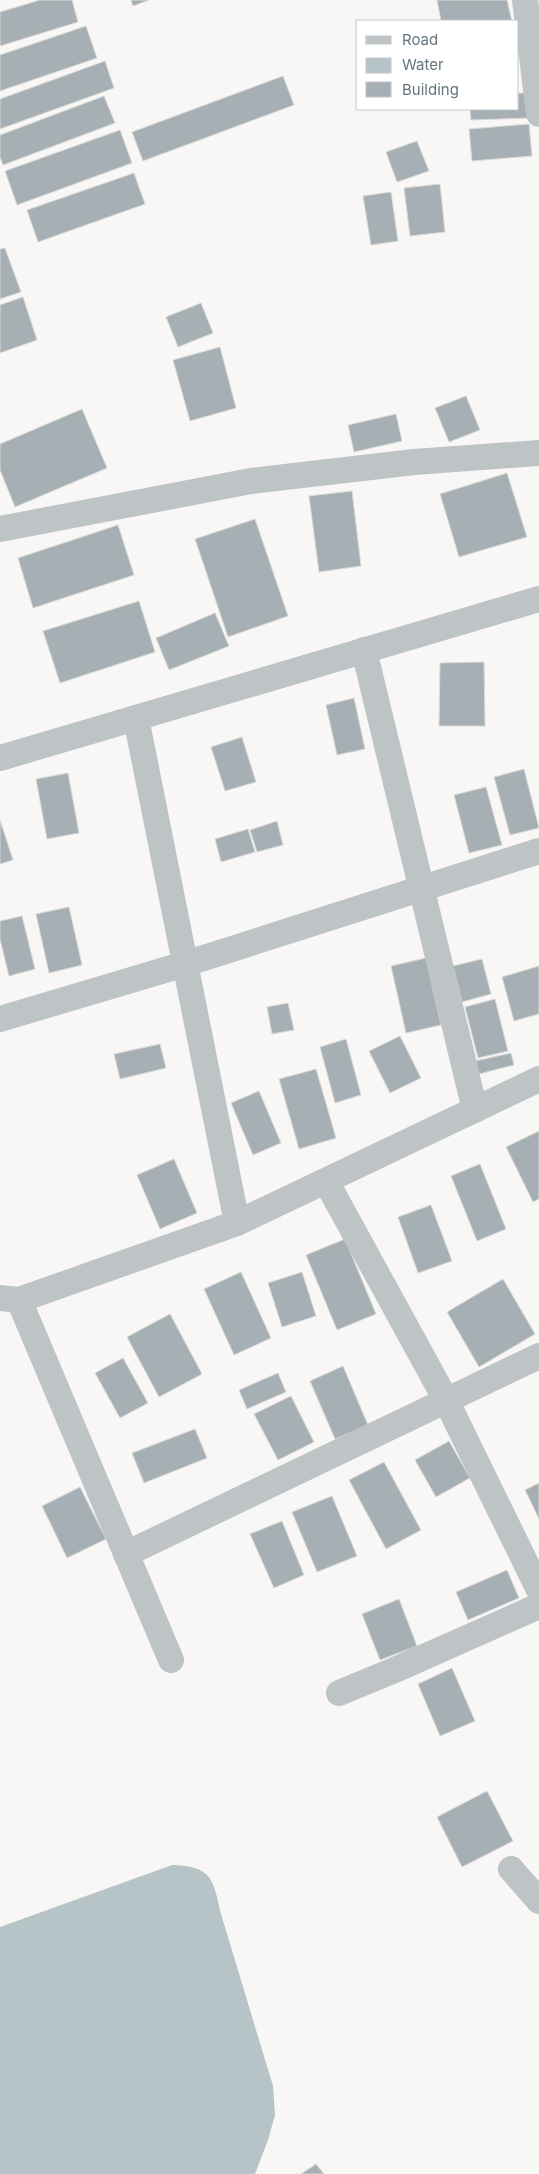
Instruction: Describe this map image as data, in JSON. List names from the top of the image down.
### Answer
{
  "legend": ["Road", "Water", "Building"]
}
